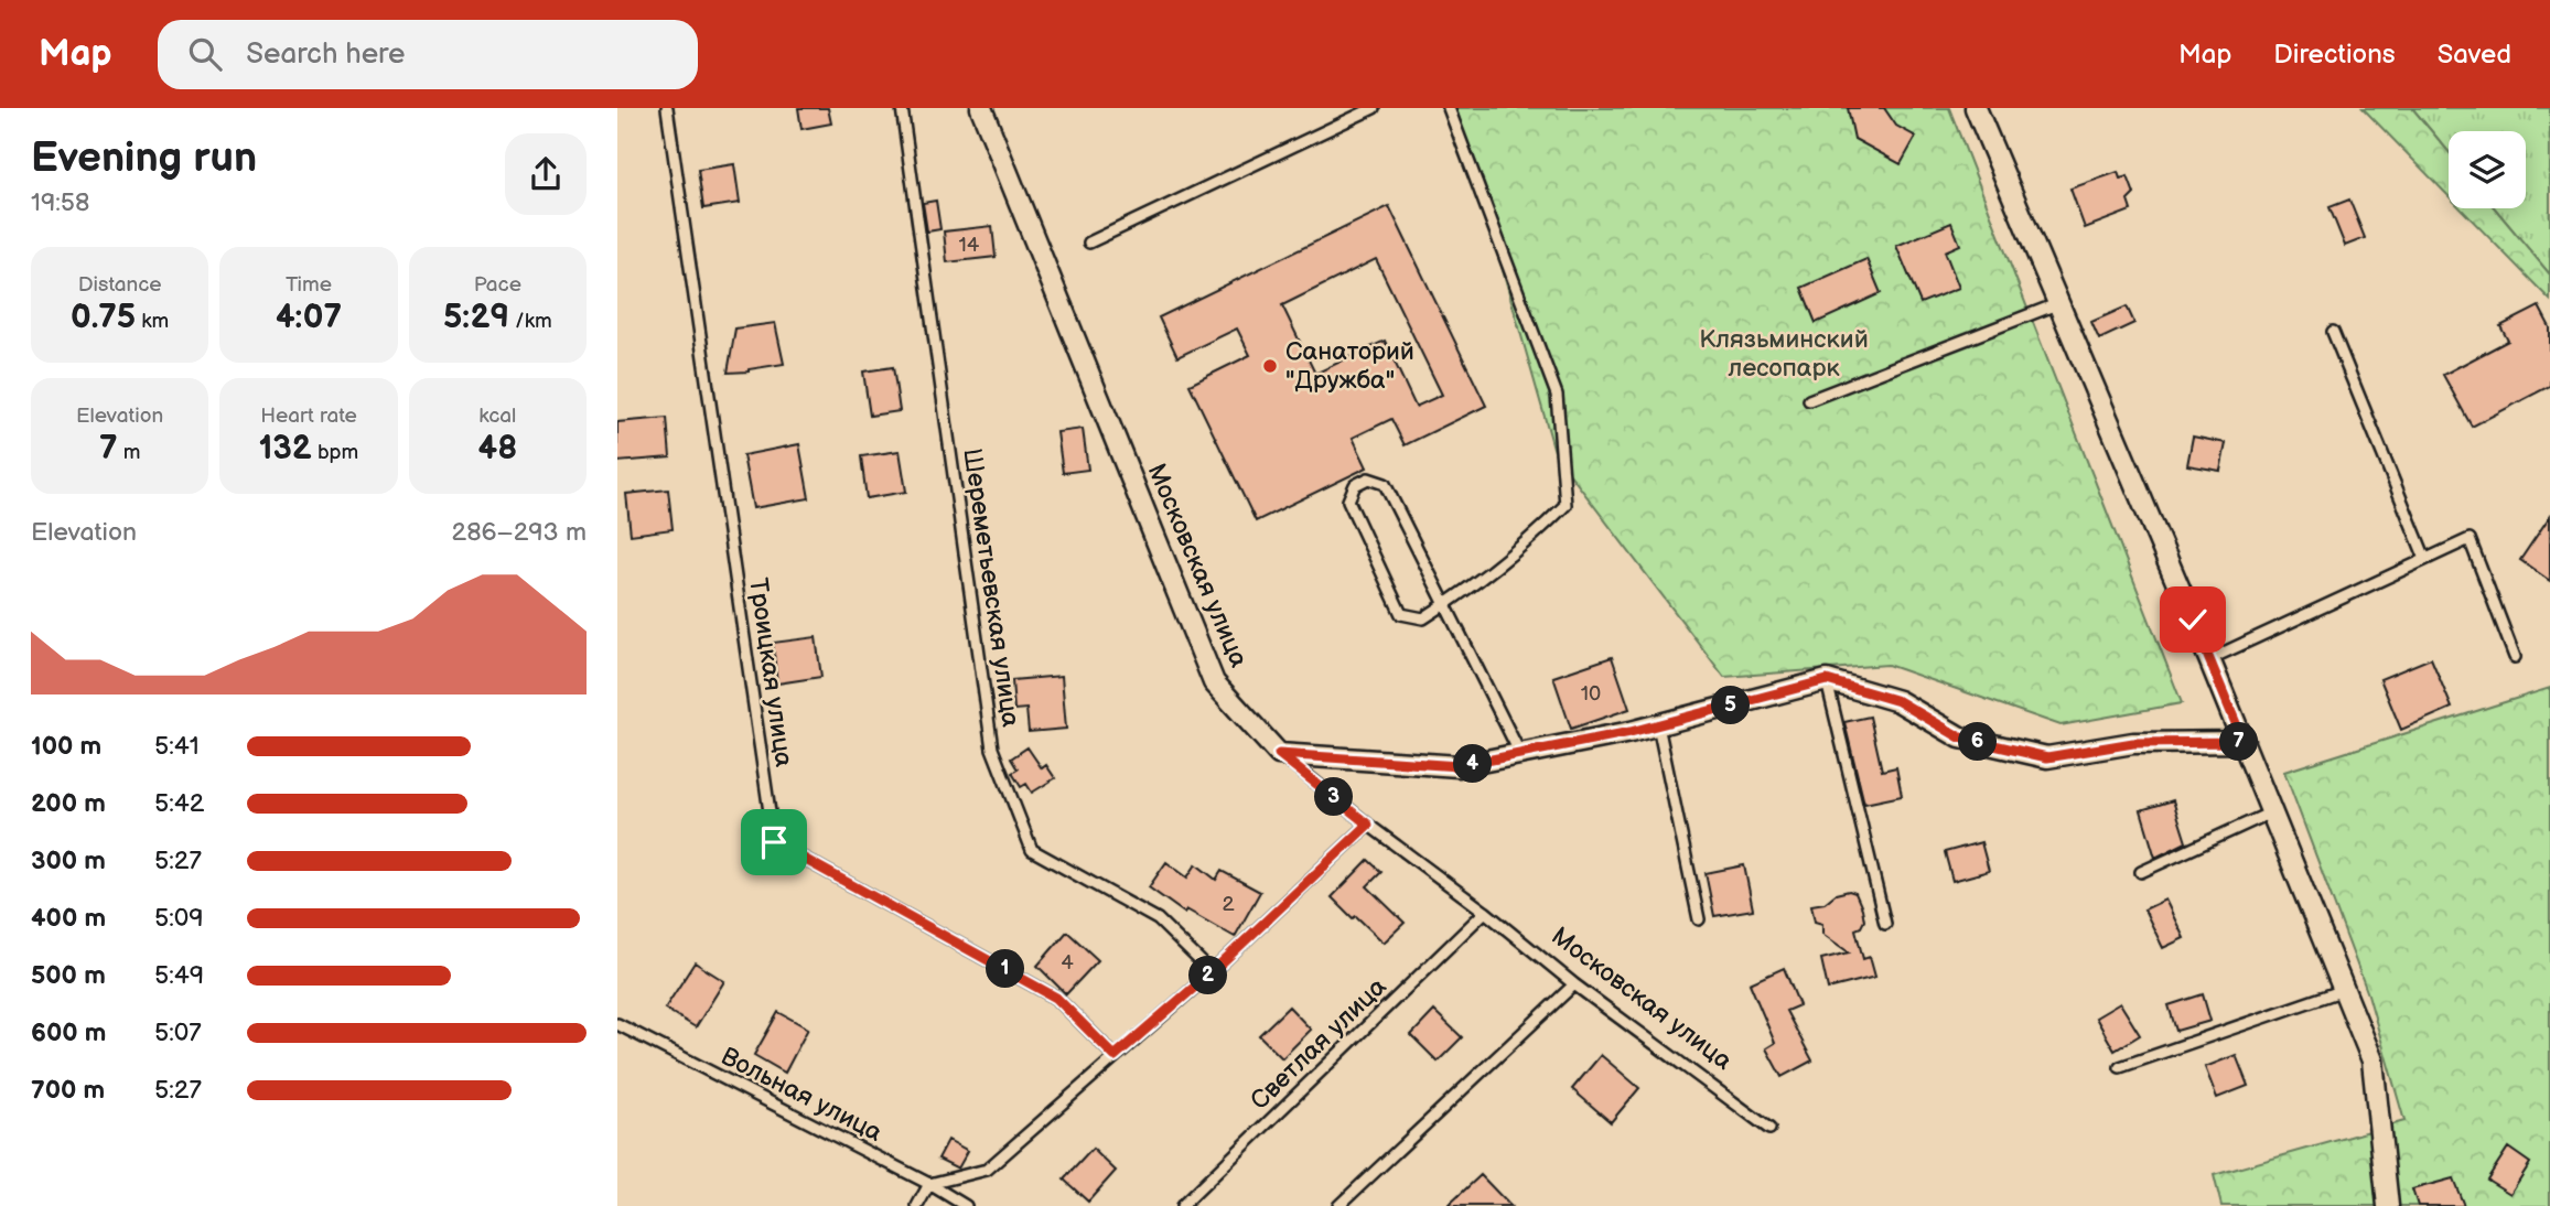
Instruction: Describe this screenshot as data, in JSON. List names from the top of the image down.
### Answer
{
  "streets": {
    "street": ["Московская улица"],
    "lane": [
      "Шереметьевская улица",
      "Троицкая улица",
      "Светлая улица",
      "Вольная улица"
    ]
  },
  "crossings": [
    ["Московская улица", "Светлая улица"]
  ],
  "parks": ["Клязьминский лесопарк"],
  "places": ["Санаторий \"Дружба\""],
  "house_numbers": [
    "14",
    "10",
    "2",
    "4"
  ],
  "page": {
    "header": "Map",
    "search": "Search here",
    "nav": ["Map", "Directions", "Saved"],
    "heading": ["Evening run", "19:58"],
    "stats": [
      ["Distance", "0.75 km"],
      ["Time", "4:07"],
      ["Pace", "5:29 /km"],
      ["Elevation", "7 m"],
      ["Heart rate", "132 bpm"],
      ["kcal", "48"]
    ],
    "chart": ["Elevation", "286–293 m"],
    "pins": [
      "5",
      "6",
      "7",
      "4",
      "3",
      "1",
      "2"
    ],
    "list": [
      {
        "name": "100 m",
        "note": "5:41"
      },
      {
        "name": "200 m",
        "note": "5:42"
      },
      {
        "name": "300 m",
        "note": "5:27"
      },
      {
        "name": "400 m",
        "note": "5:09"
      },
      {
        "name": "500 m",
        "note": "5:49"
      },
      {
        "name": "600 m",
        "note": "5:07"
      },
      {
        "name": "700 m",
        "note": "5:27"
      }
    ]
  }
}
